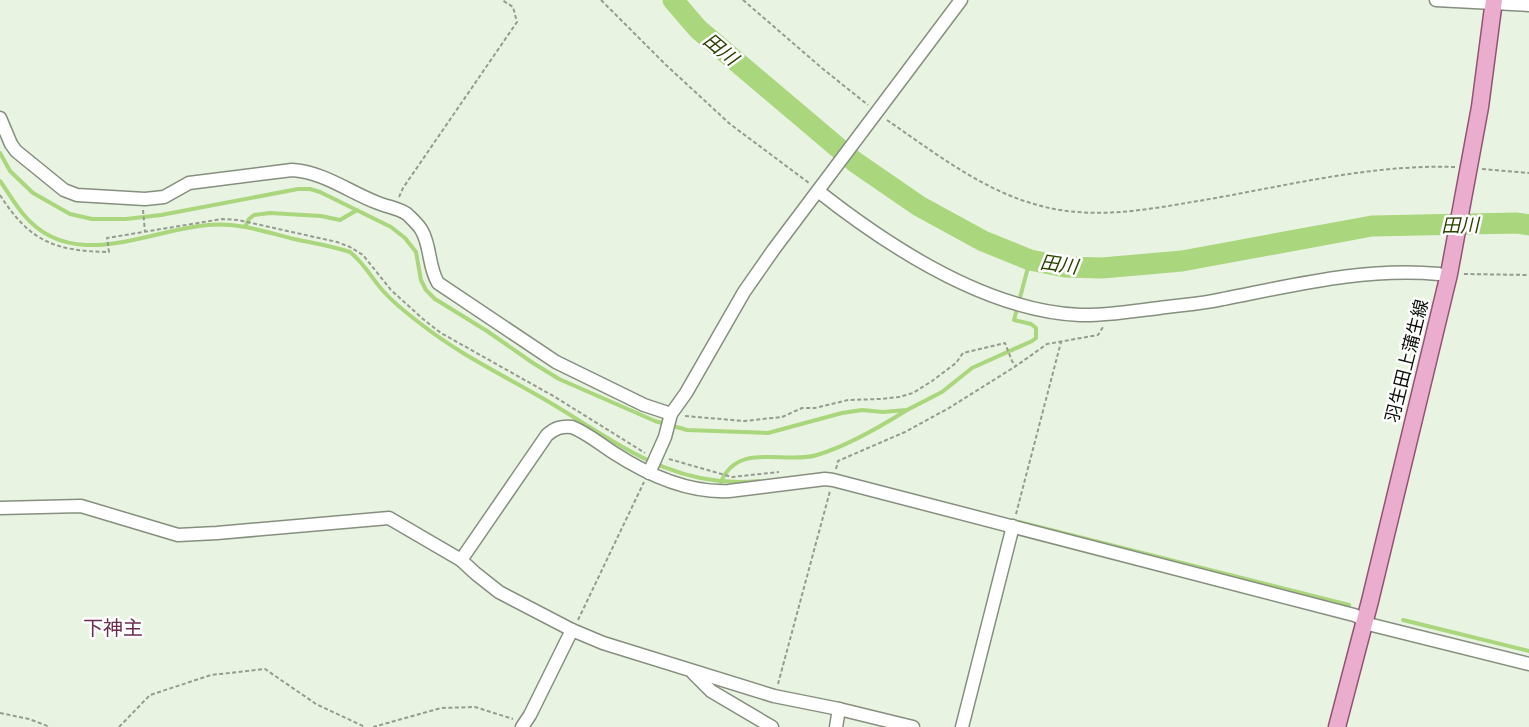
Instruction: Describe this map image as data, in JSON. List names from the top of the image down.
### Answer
{
  "streets": {
    "main road": ["羽生田上蒲生線"]
  },
  "districts": ["下神主"],
  "water": ["田川"]
}
